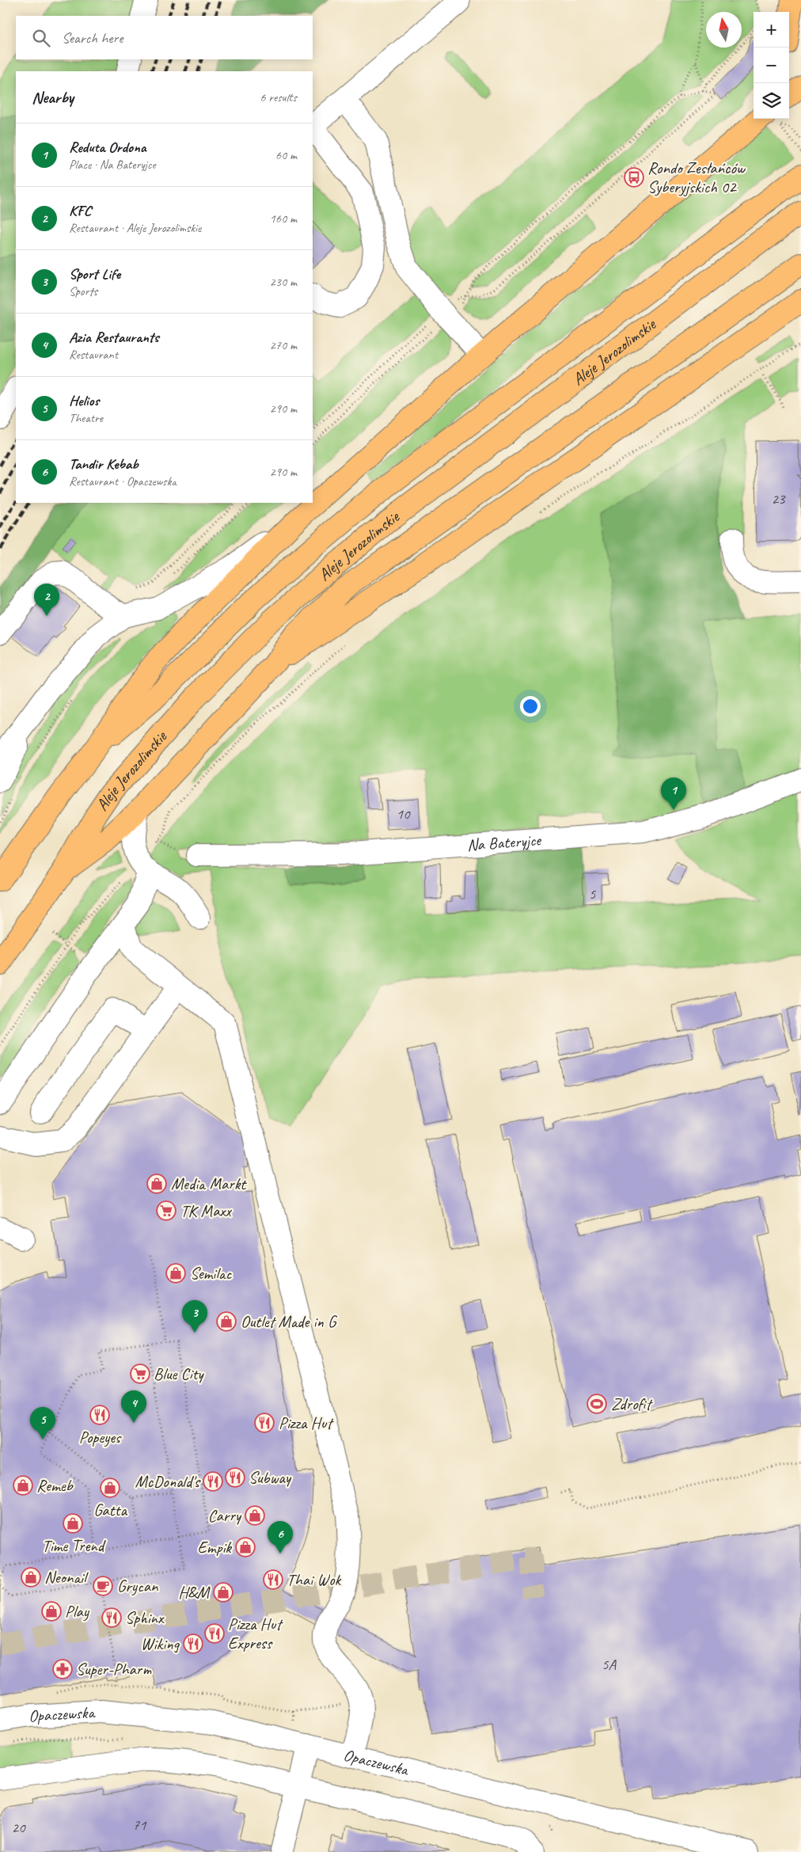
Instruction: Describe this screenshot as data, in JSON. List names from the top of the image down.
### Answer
{
  "streets": {
    "main road": ["Aleje Jerozolimskie"],
    "street": ["Na Bateryjce", "Opaczewska"]
  },
  "places": {
    "bus stop": ["Rondo Zesłańców Syberyjskich 02"],
    "shop": [
      "Media Markt",
      "Semilac",
      "Outlet Made in G",
      "Remeb",
      "Gatta",
      "Carry",
      "Time Trend",
      "Empik",
      "Neonail",
      "H&M",
      "Play"
    ],
    "supermarket": ["TK Maxx", "Blue City"],
    "sports": ["Zdrofit"],
    "restaurant": [
      "Popeyes",
      "Pizza Hut",
      "Subway",
      "McDonald's",
      "Thai Wok",
      "Sphinx",
      "Pizza Hut Express",
      "Wiking"
    ],
    "cafe": ["Grycan"],
    "pharmacy": ["Super-Pharm"]
  },
  "house_numbers": [
    "23",
    "10",
    "5",
    "5A",
    "71",
    "20"
  ],
  "north": "top",
  "page": {
    "map_buttons": ["+", "−"],
    "search": "Search here",
    "heading": ["Nearby", "6 results"],
    "list": [
      {
        "mark": "1",
        "name": "Reduta Ordona",
        "note": "Place · Na Bateryjce",
        "value": "60 m"
      },
      {
        "mark": "2",
        "name": "KFC",
        "note": "Restaurant · Aleje Jerozolimskie",
        "value": "160 m"
      },
      {
        "mark": "3",
        "name": "Sport Life",
        "note": "Sports",
        "value": "230 m"
      },
      {
        "mark": "4",
        "name": "Azia Restaurants",
        "note": "Restaurant",
        "value": "270 m"
      },
      {
        "mark": "5",
        "name": "Helios",
        "note": "Theatre",
        "value": "290 m"
      },
      {
        "mark": "6",
        "name": "Tandir Kebab",
        "note": "Restaurant · Opaczewska",
        "value": "290 m"
      }
    ],
    "pins": [
      "2",
      "1",
      "3",
      "4",
      "5",
      "6"
    ]
  }
}
